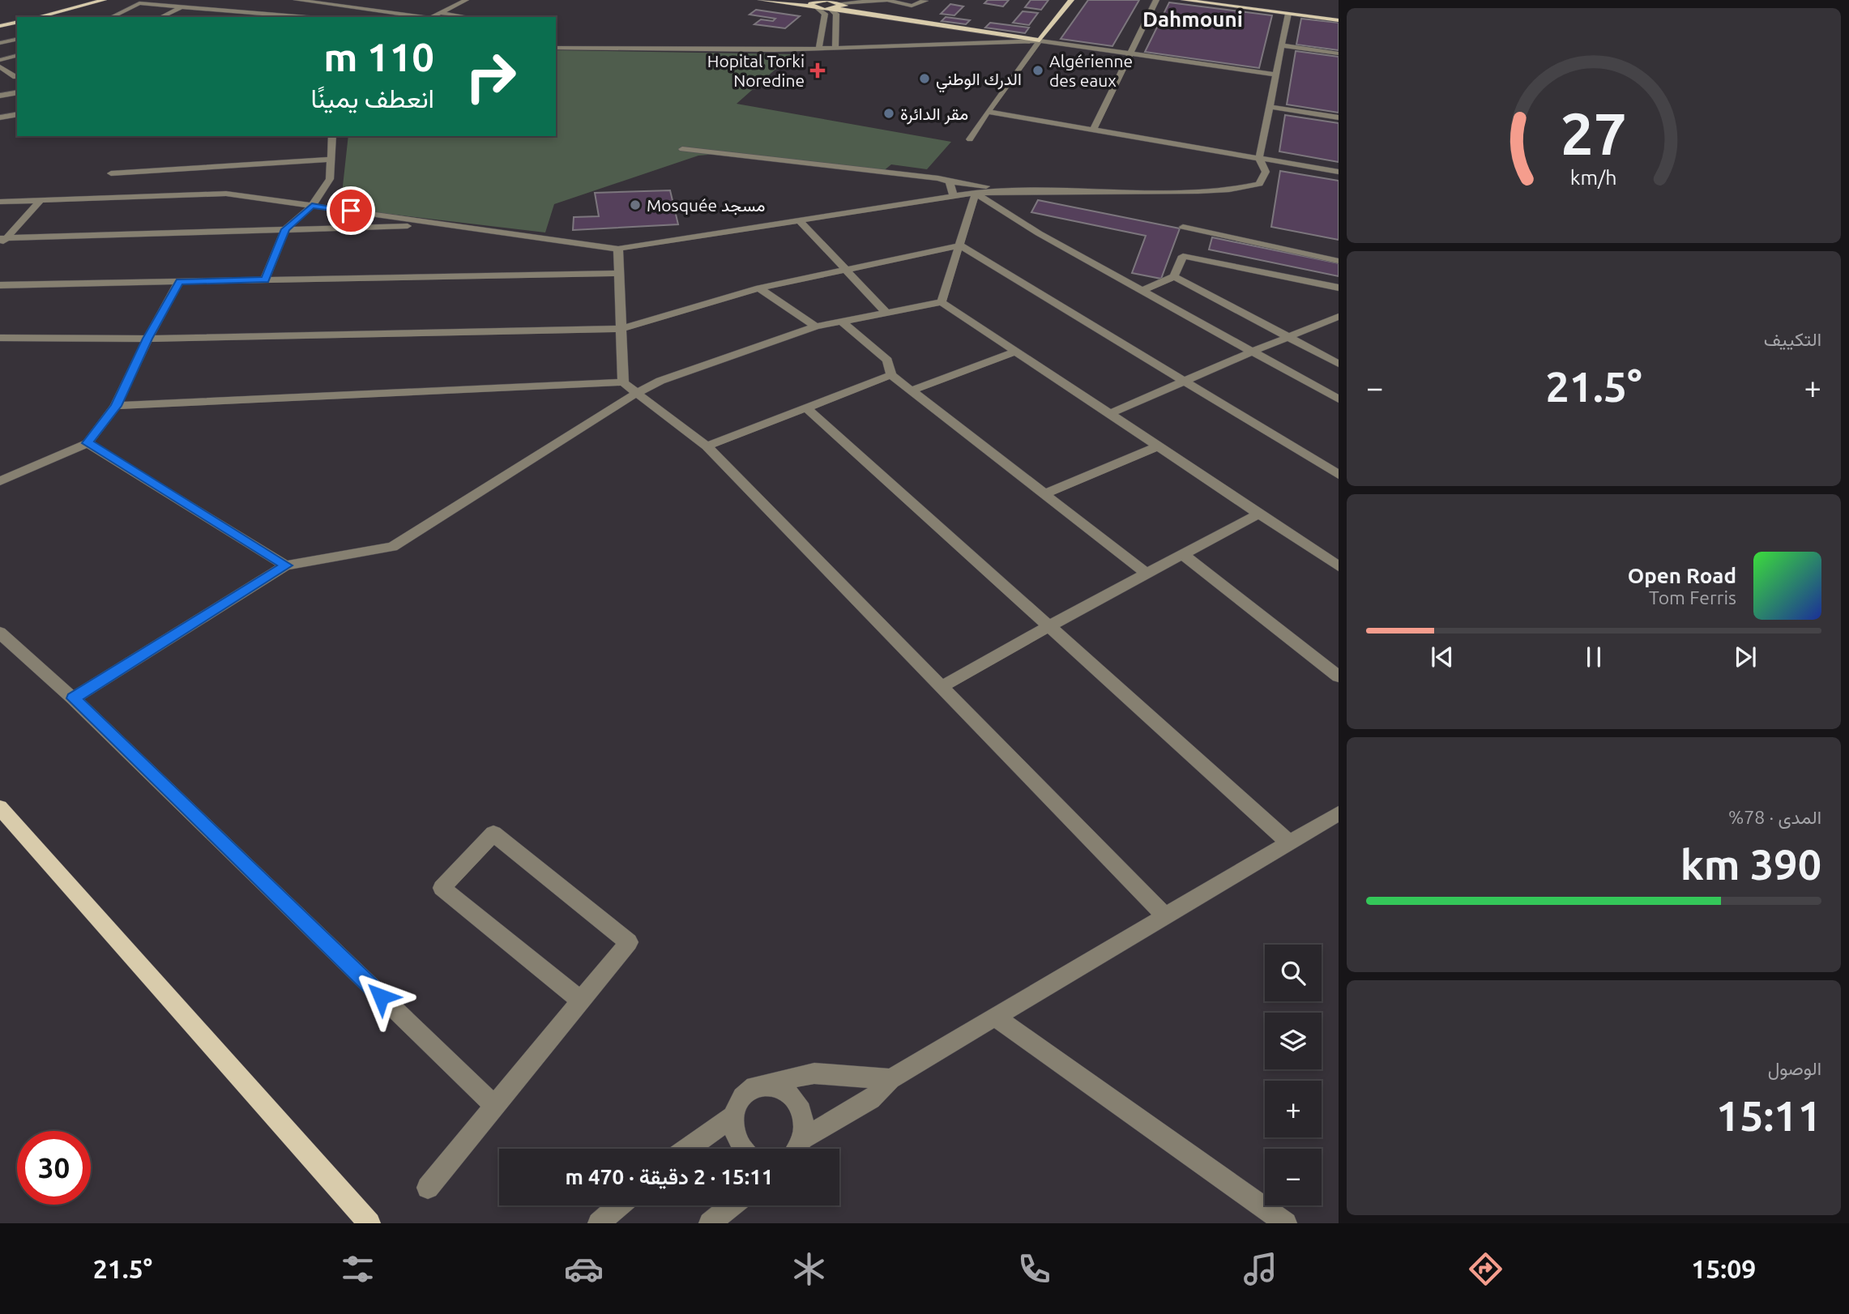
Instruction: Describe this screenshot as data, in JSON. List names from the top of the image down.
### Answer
{
  "districts": ["Dahmouni"],
  "places": {
    "health": ["Hopital Torki Noredine"],
    "other": [
      "Algérienne des eaux",
      "الدرك الوطني",
      "مقر الدائرة",
      "Mosquée مسجد"
    ]
  },
  "page": {
    "turn": ["110 m", "انعطف يمينًا"],
    "tile": [
      "التكييف",
      ["المدى · 78%", "390 km"],
      ["الوصول", "15:11"]
    ],
    "heat": ["−", "21.5°", "+"],
    "song": ["Open Road", "Tom Ferris"],
    "map_buttons": ["+", "−"],
    "limit": "30",
    "trip": "15:11 · 2 دقيقة · 470 m",
    "tabs": ["15:09", "21.5°"],
    "gauge": ["27", "km/h"]
  }
}
